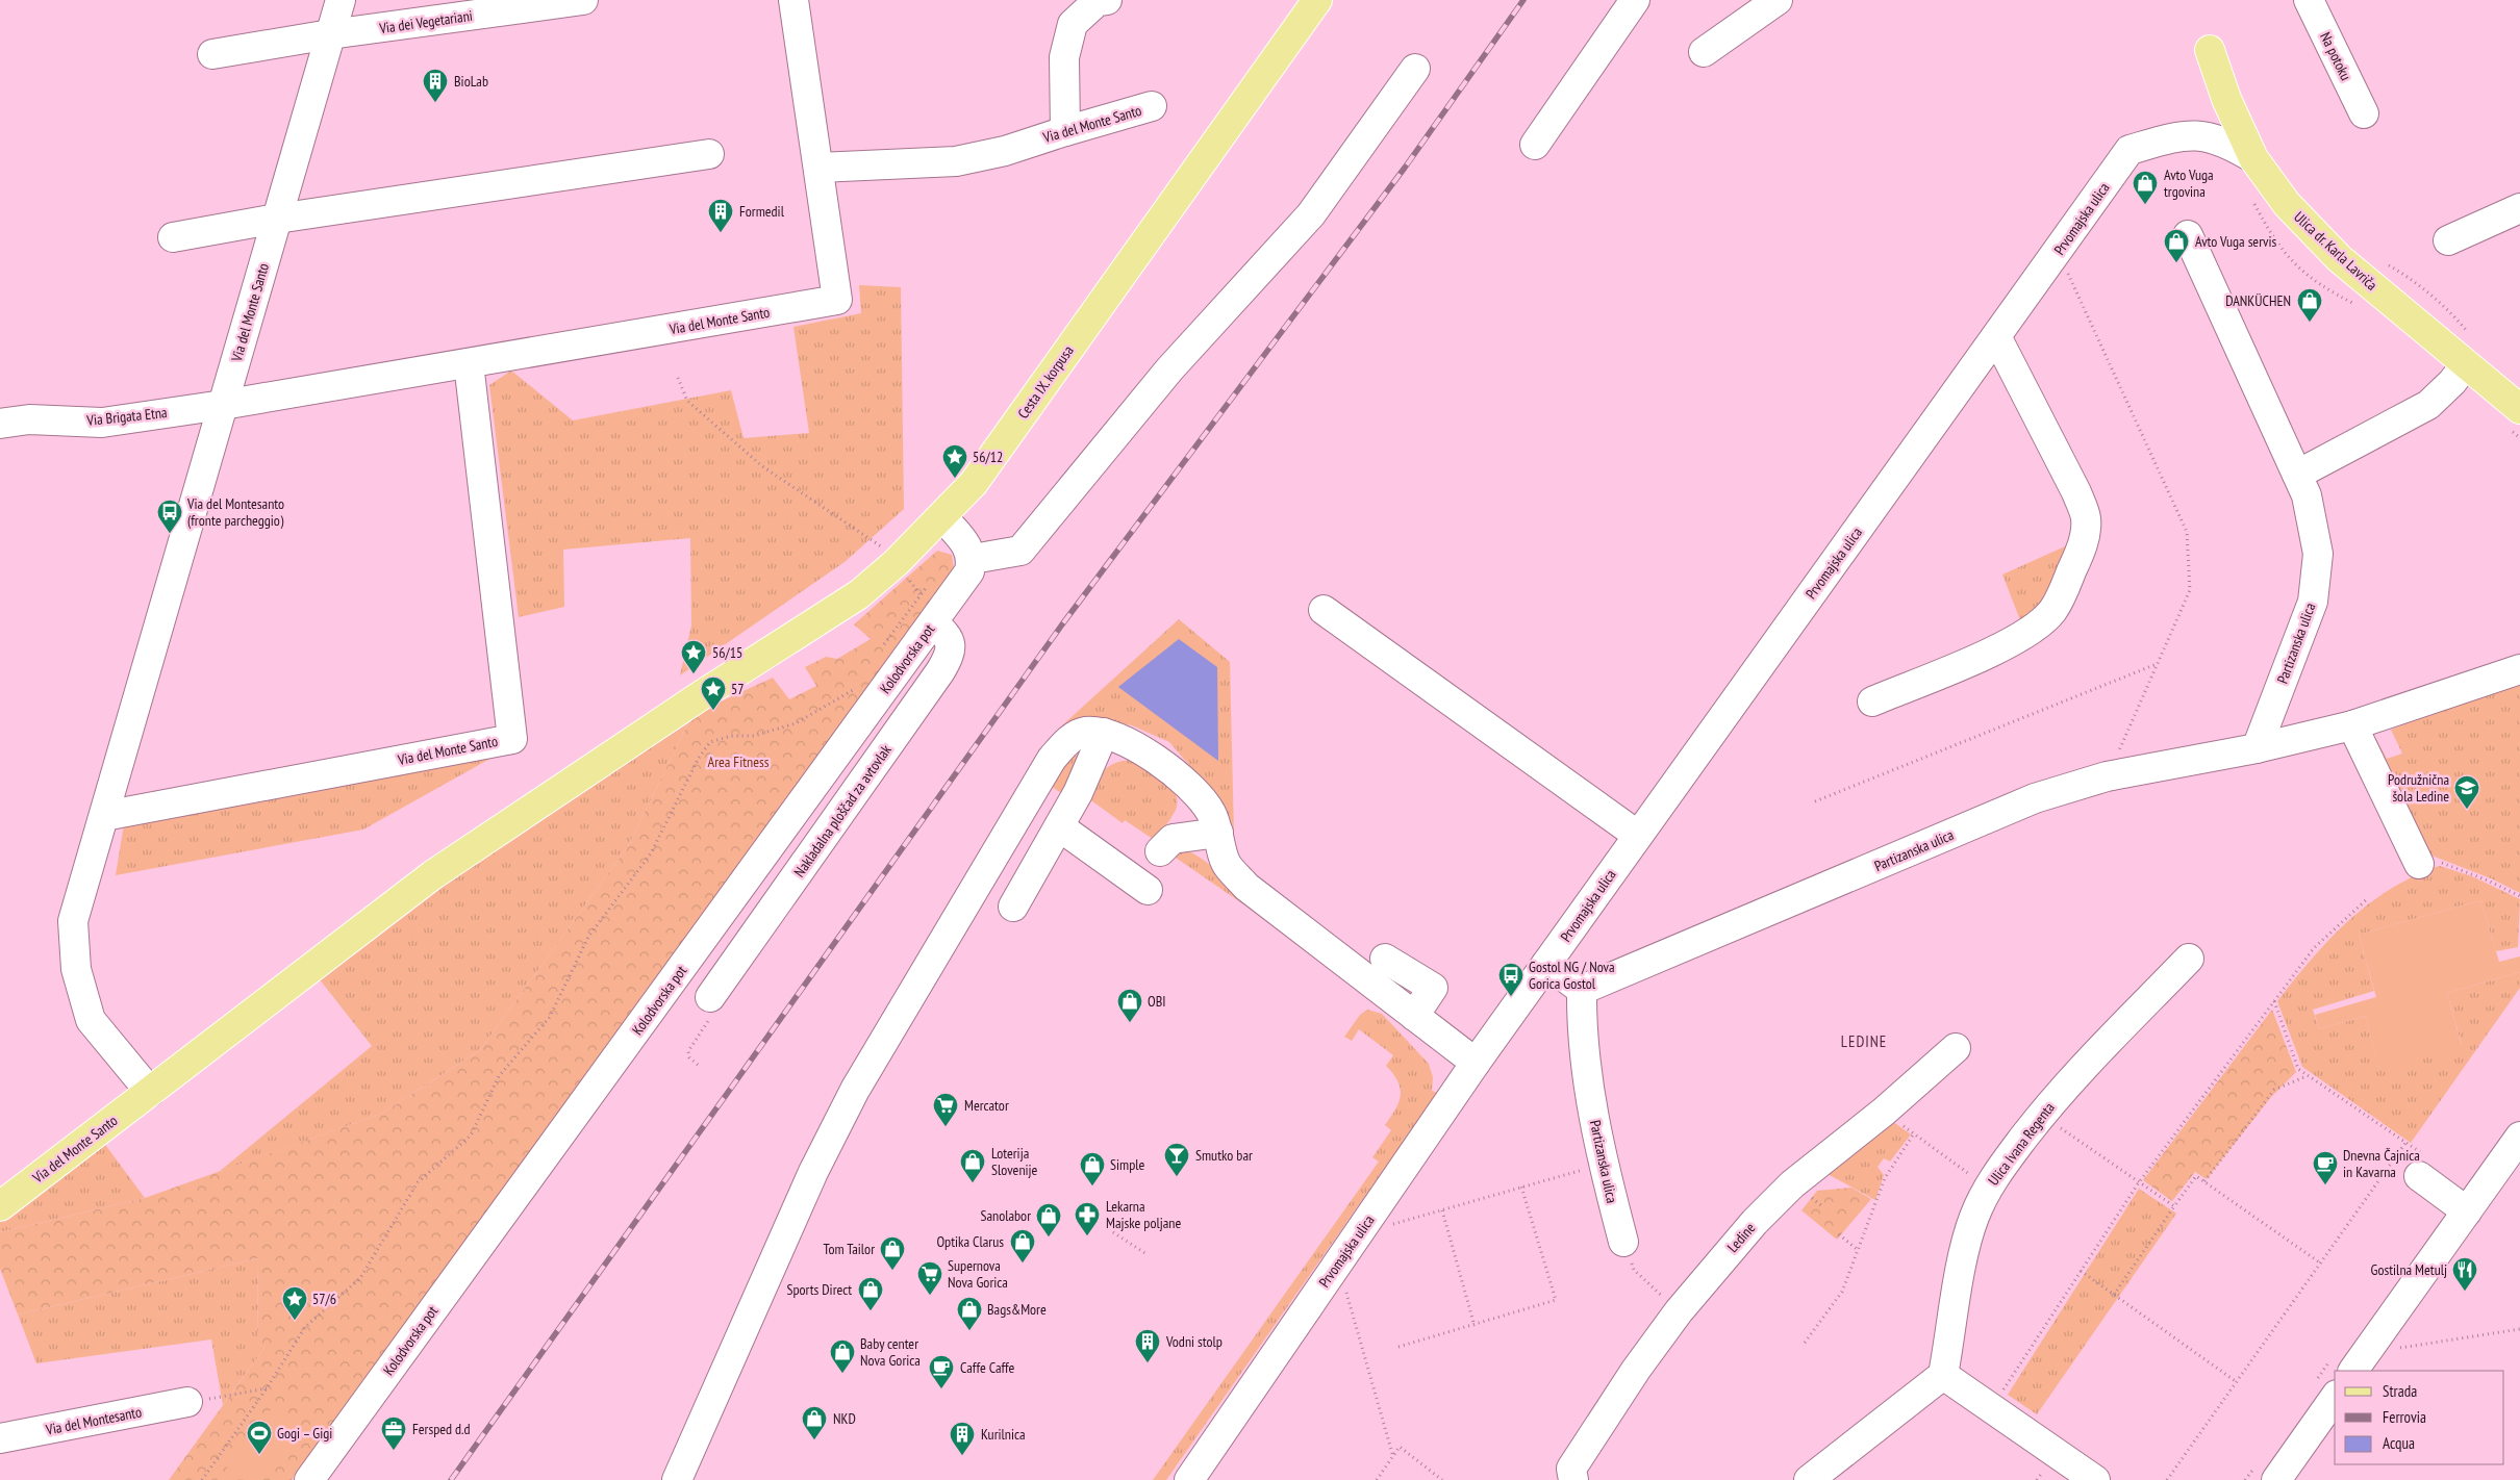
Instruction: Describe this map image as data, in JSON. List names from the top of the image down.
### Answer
{
  "streets": {
    "main road": ["Via del Monte Santo", "Ulica dr. Karla Lavriča", "Cesta IX. korpusa"],
    "street": [
      "Via dei Vegetariani",
      "Na potoku",
      "Prvomajska ulica",
      "Via Brigata Etna",
      "Partizanska ulica",
      "Kolodvorska pot",
      "Nakladalna ploščad za avtovlak",
      "Ulica Ivana Regenta",
      "Ledine",
      "Via del Montesanto"
    ]
  },
  "crossings": [
    ["Via dei Vegetariani", "Via del Monte Santo"],
    ["Via del Monte Santo", "Cesta IX. korpusa"],
    ["Via del Monte Santo", "Via Brigata Etna"],
    ["Prvomajska ulica", "Ulica dr. Karla Lavriča"],
    ["Kolodvorska pot", "Nakladalna ploščad za avtovlak"]
  ],
  "districts": ["LEDINE"],
  "parks": ["Area Fitness"],
  "places": {
    "building": [
      "BioLab",
      "Formedil",
      "Vodni stolp",
      "Kurilnica"
    ],
    "shop": [
      "Avto Vuga trgovina",
      "Avto Vuga servis",
      "DANKÜCHEN",
      "OBI",
      "Loterija Slovenije",
      "Simple",
      "Sanolabor",
      "Optika Clarus",
      "Tom Tailor",
      "Sports Direct",
      "Bags&More",
      "Baby center Nova Gorica",
      "NKD"
    ],
    "place": [
      "56/12",
      "56/15",
      "57",
      "57/6"
    ],
    "bus stop": ["Via del Montesanto (fronte parcheggio)", "Gostol NG / Nova Gorica Gostol"],
    "school or university": ["Podružnična šola Ledine"],
    "supermarket": ["Mercator", "Supernova Nova Gorica"],
    "bar": ["Smutko bar"],
    "cafe": ["Dnevna Čajnica in Kavarna", "Caffe Caffe"],
    "pharmacy": ["Lekarna Majske poljane"],
    "restaurant": ["Gostilna Metulj"],
    "office": ["Fersped d.d"],
    "sports": ["Gogi – Gigi"]
  },
  "legend": ["Strada", "Ferrovia", "Acqua"]
}
